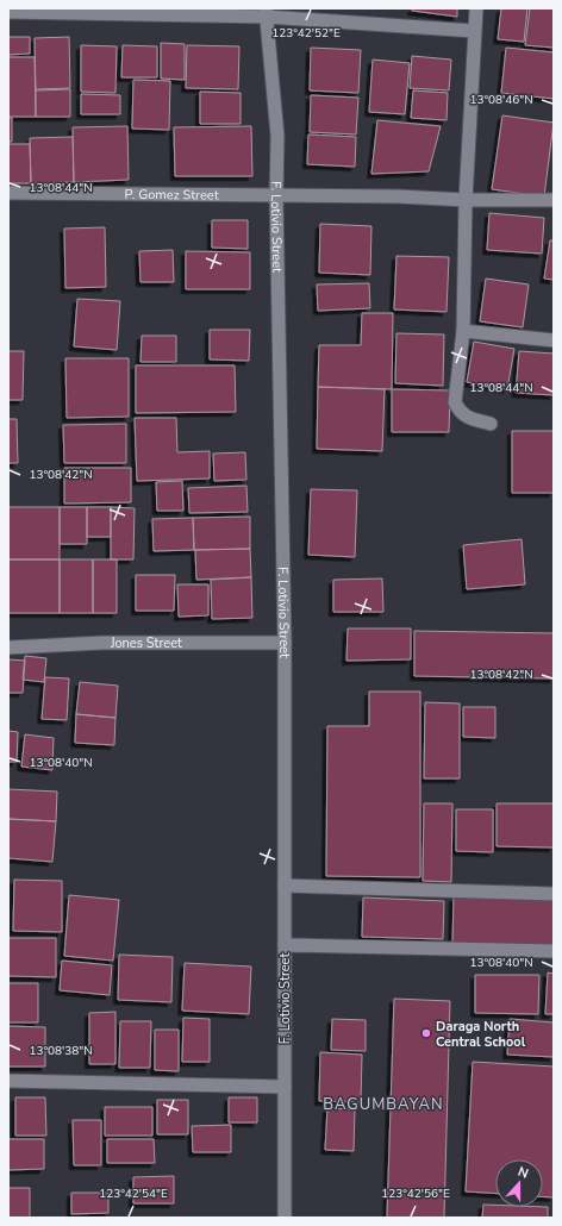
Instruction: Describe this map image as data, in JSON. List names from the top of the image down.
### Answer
{
  "streets": {
    "street": ["P. Gomez Street", "F. Lotivio Street", "Jones Street"]
  },
  "crossings": [
    ["P. Gomez Street", "F. Lotivio Street"],
    ["F. Lotivio Street", "Jones Street"]
  ],
  "districts": ["BAGUMBAYAN"],
  "places": ["Daraga North Central School"],
  "north": "top",
  "coordinates": [
    "123°42'52\"E",
    "13°08'46\"N",
    "13°08'44\"N",
    "13°08'42\"N",
    "13°08'40\"N",
    "13°08'38\"N",
    "123°42'54\"E",
    "123°42'56\"E"
  ]
}
